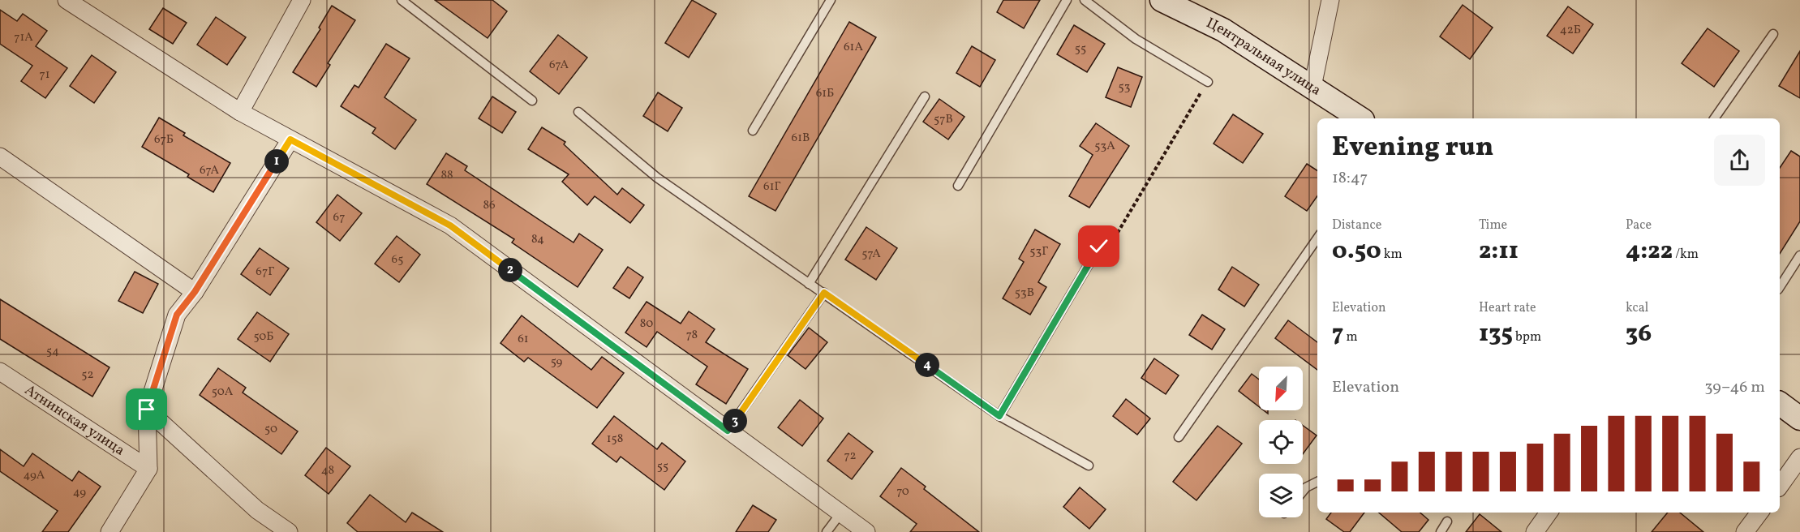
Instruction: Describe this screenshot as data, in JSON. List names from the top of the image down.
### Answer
{
  "streets": {
    "street": ["Центральная улица", "Атнинская улица"]
  },
  "house_numbers": [
    "42Б",
    "71А",
    "61А",
    "55",
    "67А",
    "71",
    "53",
    "61Б",
    "57В",
    "61В",
    "67Б",
    "53А",
    "67А",
    "88",
    "61Г",
    "86",
    "67",
    "84",
    "53Г",
    "57А",
    "65",
    "67Г",
    "53В",
    "80",
    "78",
    "50Б",
    "61",
    "54",
    "59",
    "52",
    "50А",
    "50",
    "158",
    "72",
    "55",
    "48",
    "49А",
    "70",
    "49"
  ],
  "north": "bottom left",
  "page": {
    "heading": ["Evening run", "18:47"],
    "pins": [
      "1",
      "2",
      "4",
      "3"
    ],
    "stats": [
      ["Distance", "0.50 km"],
      ["Time", "2:11"],
      ["Pace", "4:22 /km"],
      ["Elevation", "7 m"],
      ["Heart rate", "135 bpm"],
      ["kcal", "36"]
    ],
    "chart": ["Elevation", "39–46 m"]
  }
}
